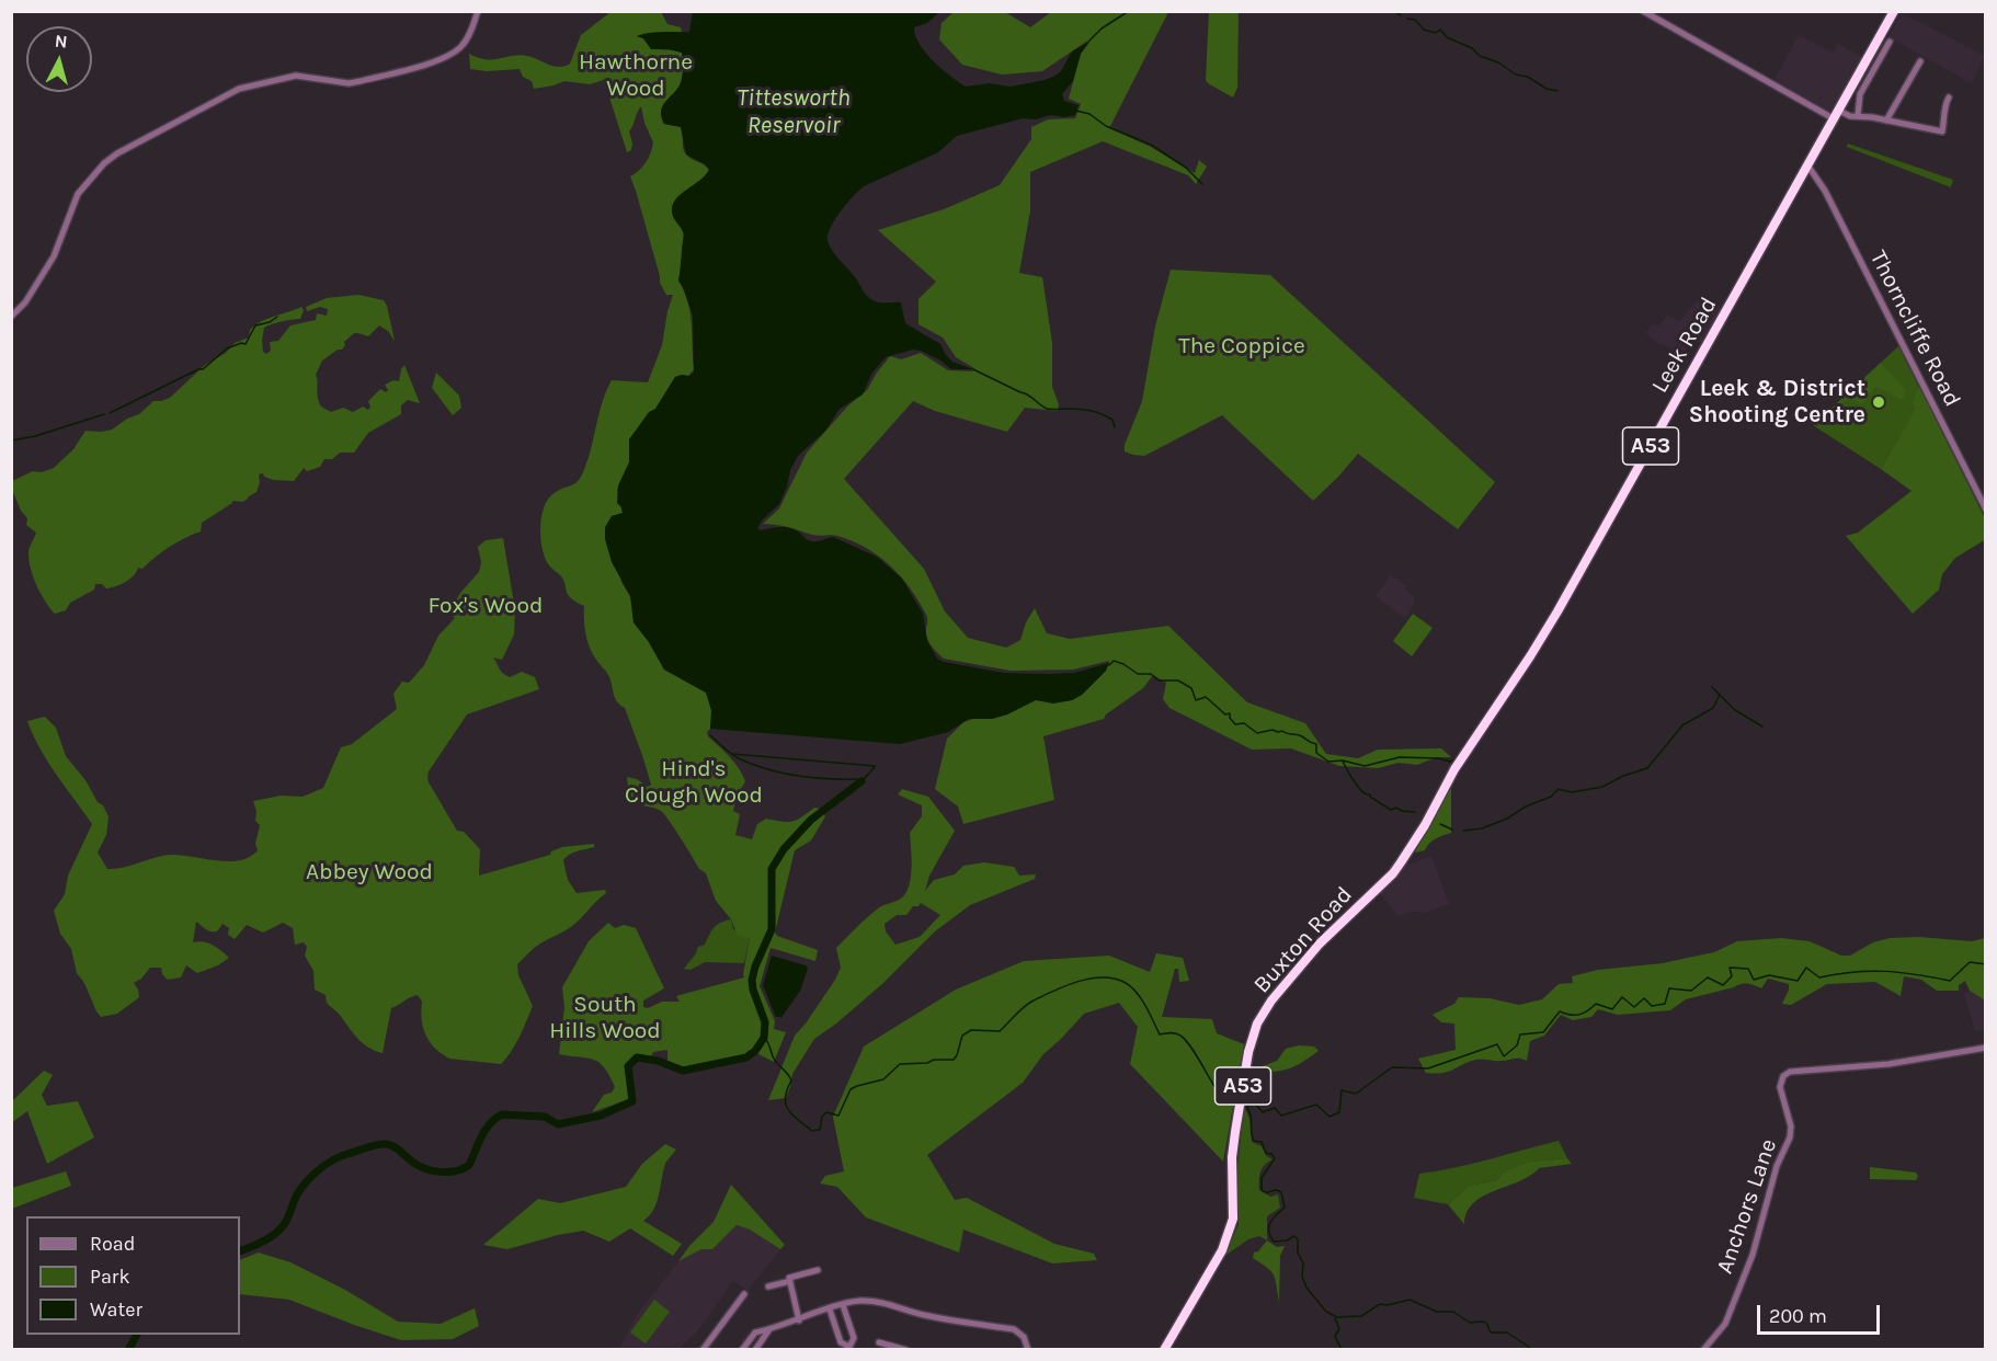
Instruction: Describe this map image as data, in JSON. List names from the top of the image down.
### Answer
{
  "streets": {
    "highway": ["Leek Road", "A53", "Buxton Road"],
    "street": ["Thorncliffe Road", "Anchors Lane"]
  },
  "crossings": [
    ["Thorncliffe Road", "Leek Road"],
    ["Leek Road", "Buxton Road"]
  ],
  "water": ["Tittesworth Reservoir"],
  "parks": [
    "Hawthorne Wood",
    "The Coppice",
    "Fox's Wood",
    "Hind's Clough Wood",
    "Abbey Wood",
    "South Hills Wood"
  ],
  "places": ["Leek & District Shooting Centre"],
  "legend": ["Road", "Park", "Water"],
  "scale_bar": "200 m",
  "north": "top"
}
